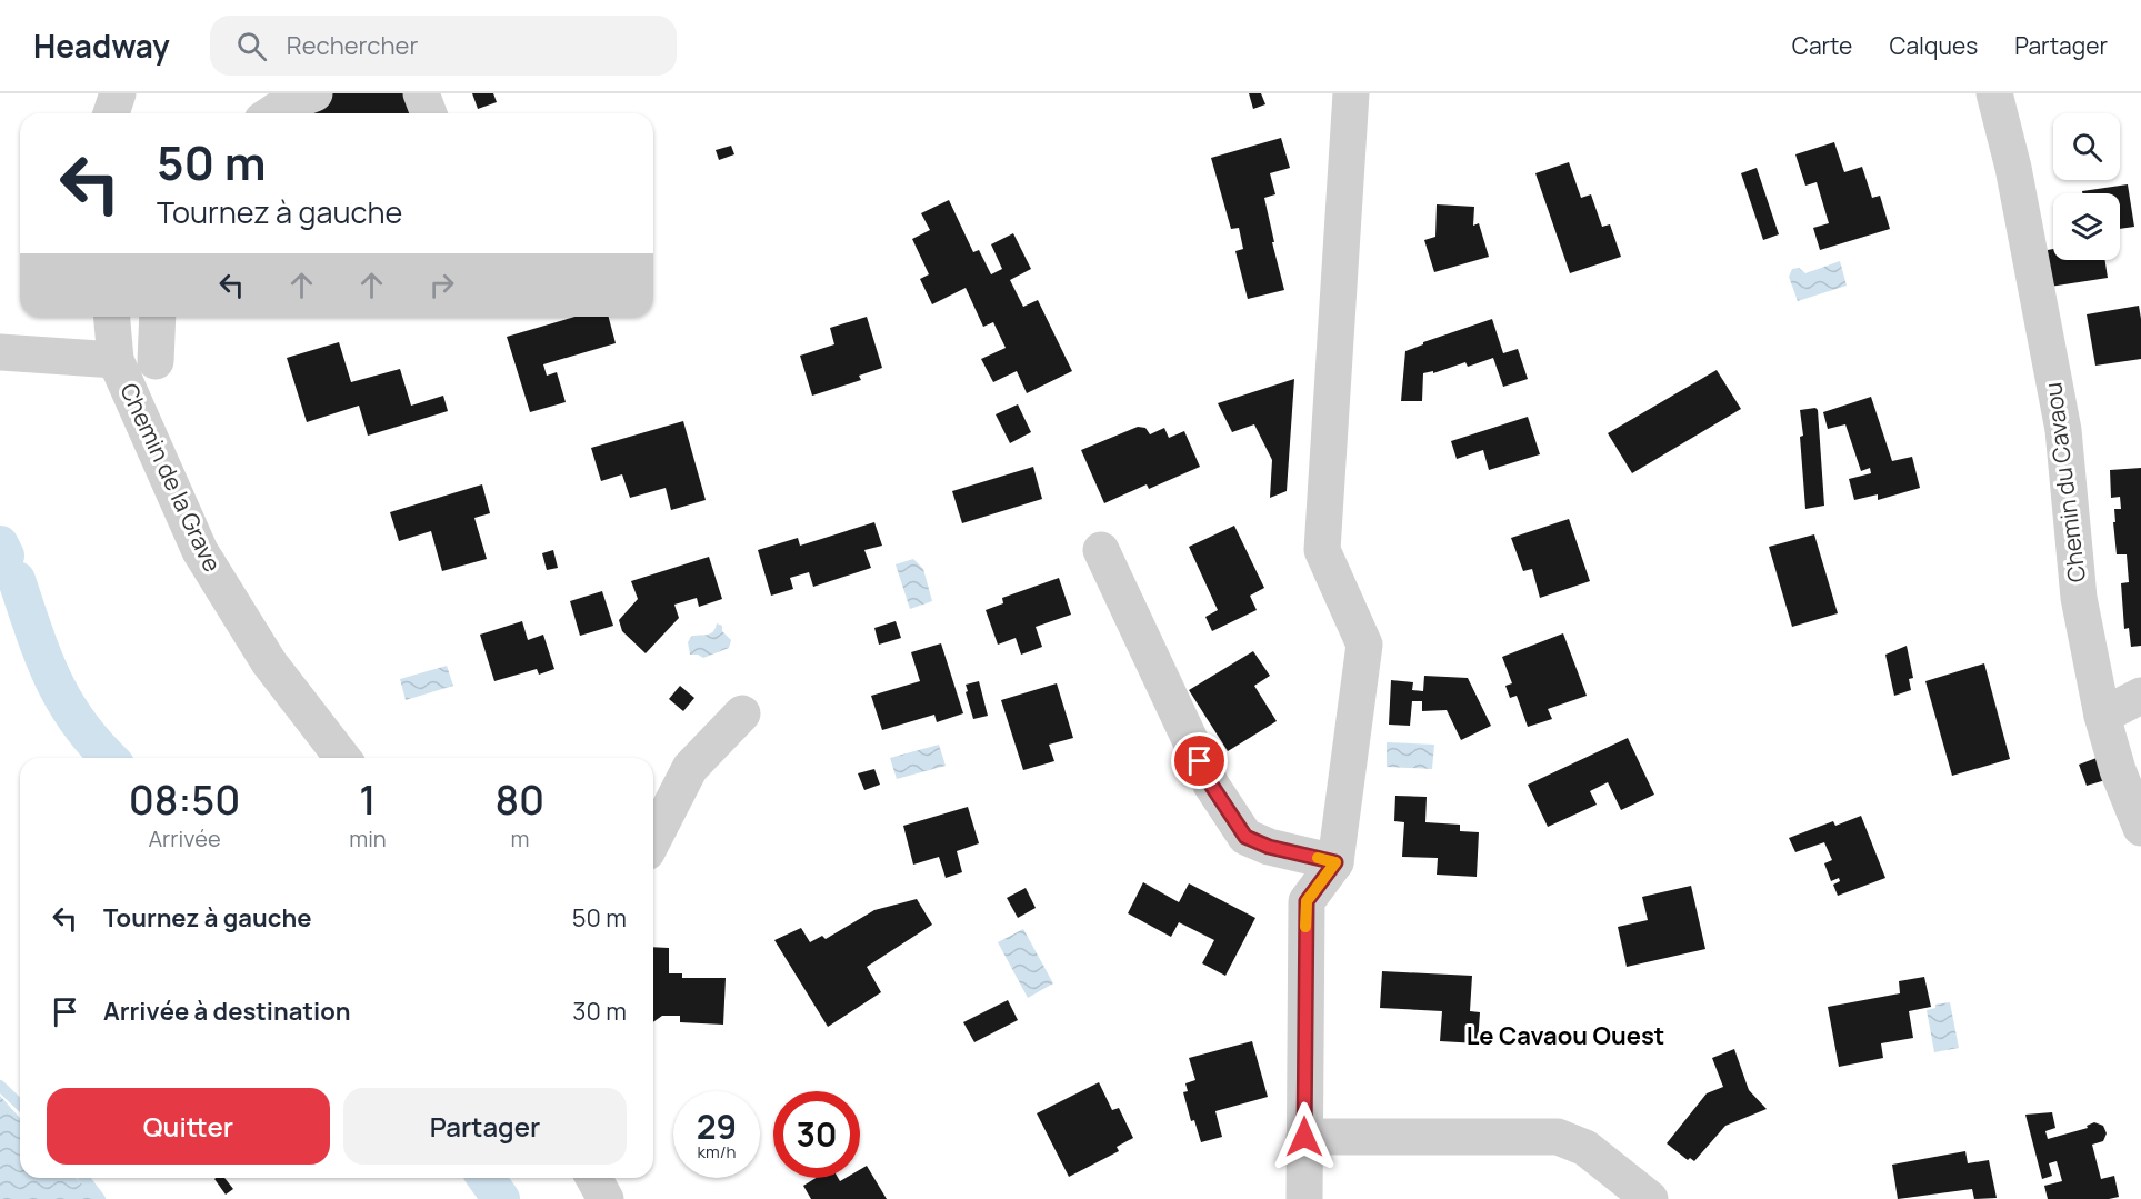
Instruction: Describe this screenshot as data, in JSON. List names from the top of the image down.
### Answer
{
  "streets": {
    "street": ["Chemin de la Grave", "Chemin du Cavaou"]
  },
  "districts": ["Le Cavaou Ouest"],
  "page": {
    "header": "Headway",
    "search": "Rechercher",
    "nav": ["Carte", "Calques", "Partager"],
    "turn": ["50 m", "Tournez à gauche"],
    "eta": [
      "08:50",
      "Arrivée",
      "1",
      "min",
      "80",
      "m"
    ],
    "list": [
      {
        "name": "Tournez à gauche",
        "value": "50 m"
      },
      {
        "name": "Arrivée à destination",
        "value": "30 m"
      }
    ],
    "buttons": ["Quitter", "Partager"],
    "speed": "29 km/h",
    "limit": "30"
  }
}
